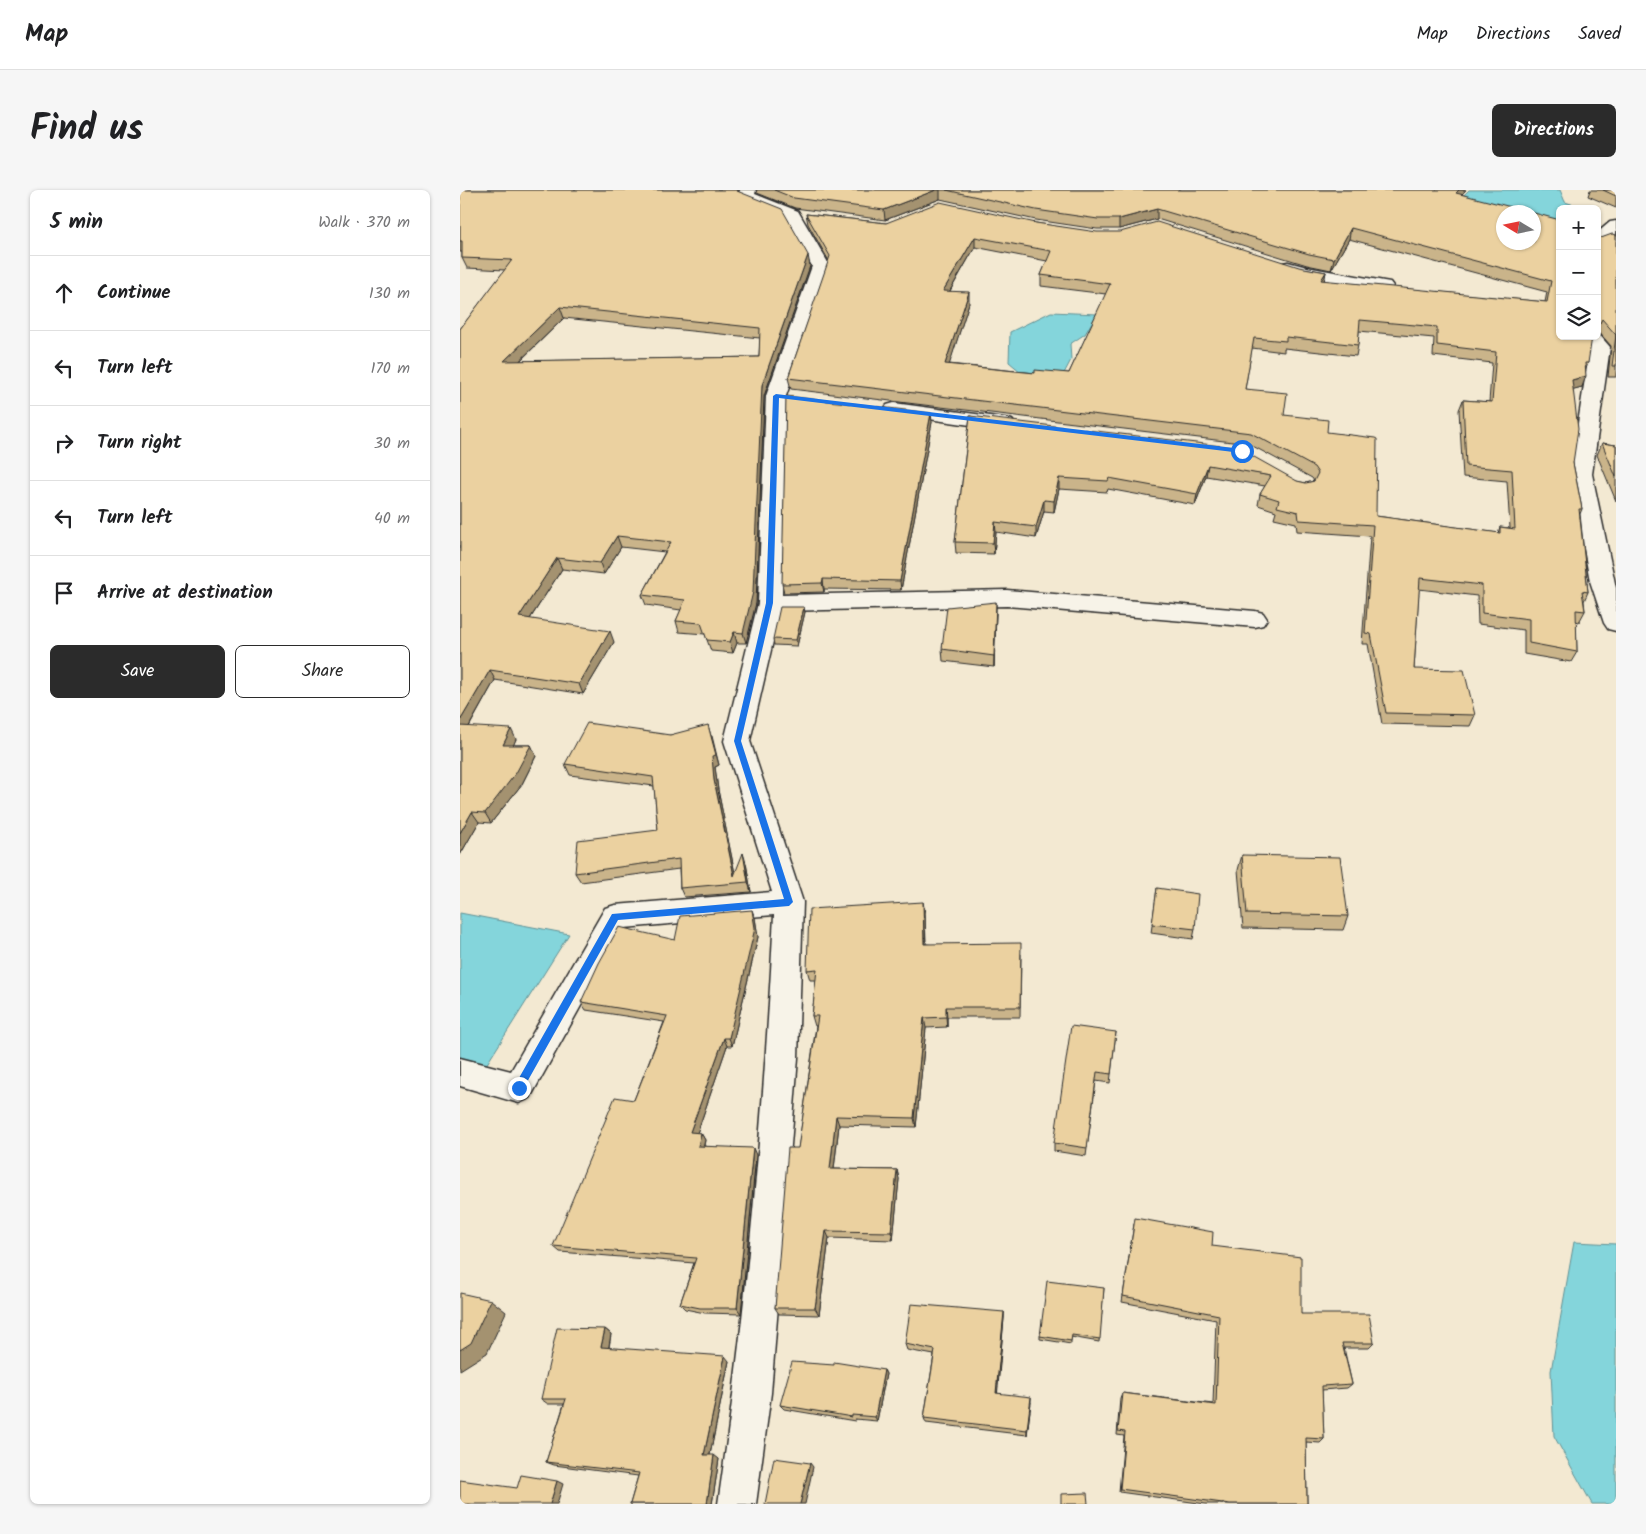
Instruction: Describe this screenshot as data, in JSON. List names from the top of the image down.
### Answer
{
  "north": "left",
  "page": {
    "header": "Map",
    "nav": ["Map", "Directions", "Saved"],
    "title": "Find us",
    "buttons": [
      "Directions",
      ["Save", "Share"]
    ],
    "heading": ["5 min", "Walk · 370 m"],
    "map_buttons": ["+", "−"],
    "list": [
      ["Continue", "130 m"],
      ["Turn left", "170 m"],
      ["Turn right", "30 m"],
      ["Turn left", "40 m"],
      "Arrive at destination"
    ]
  }
}
